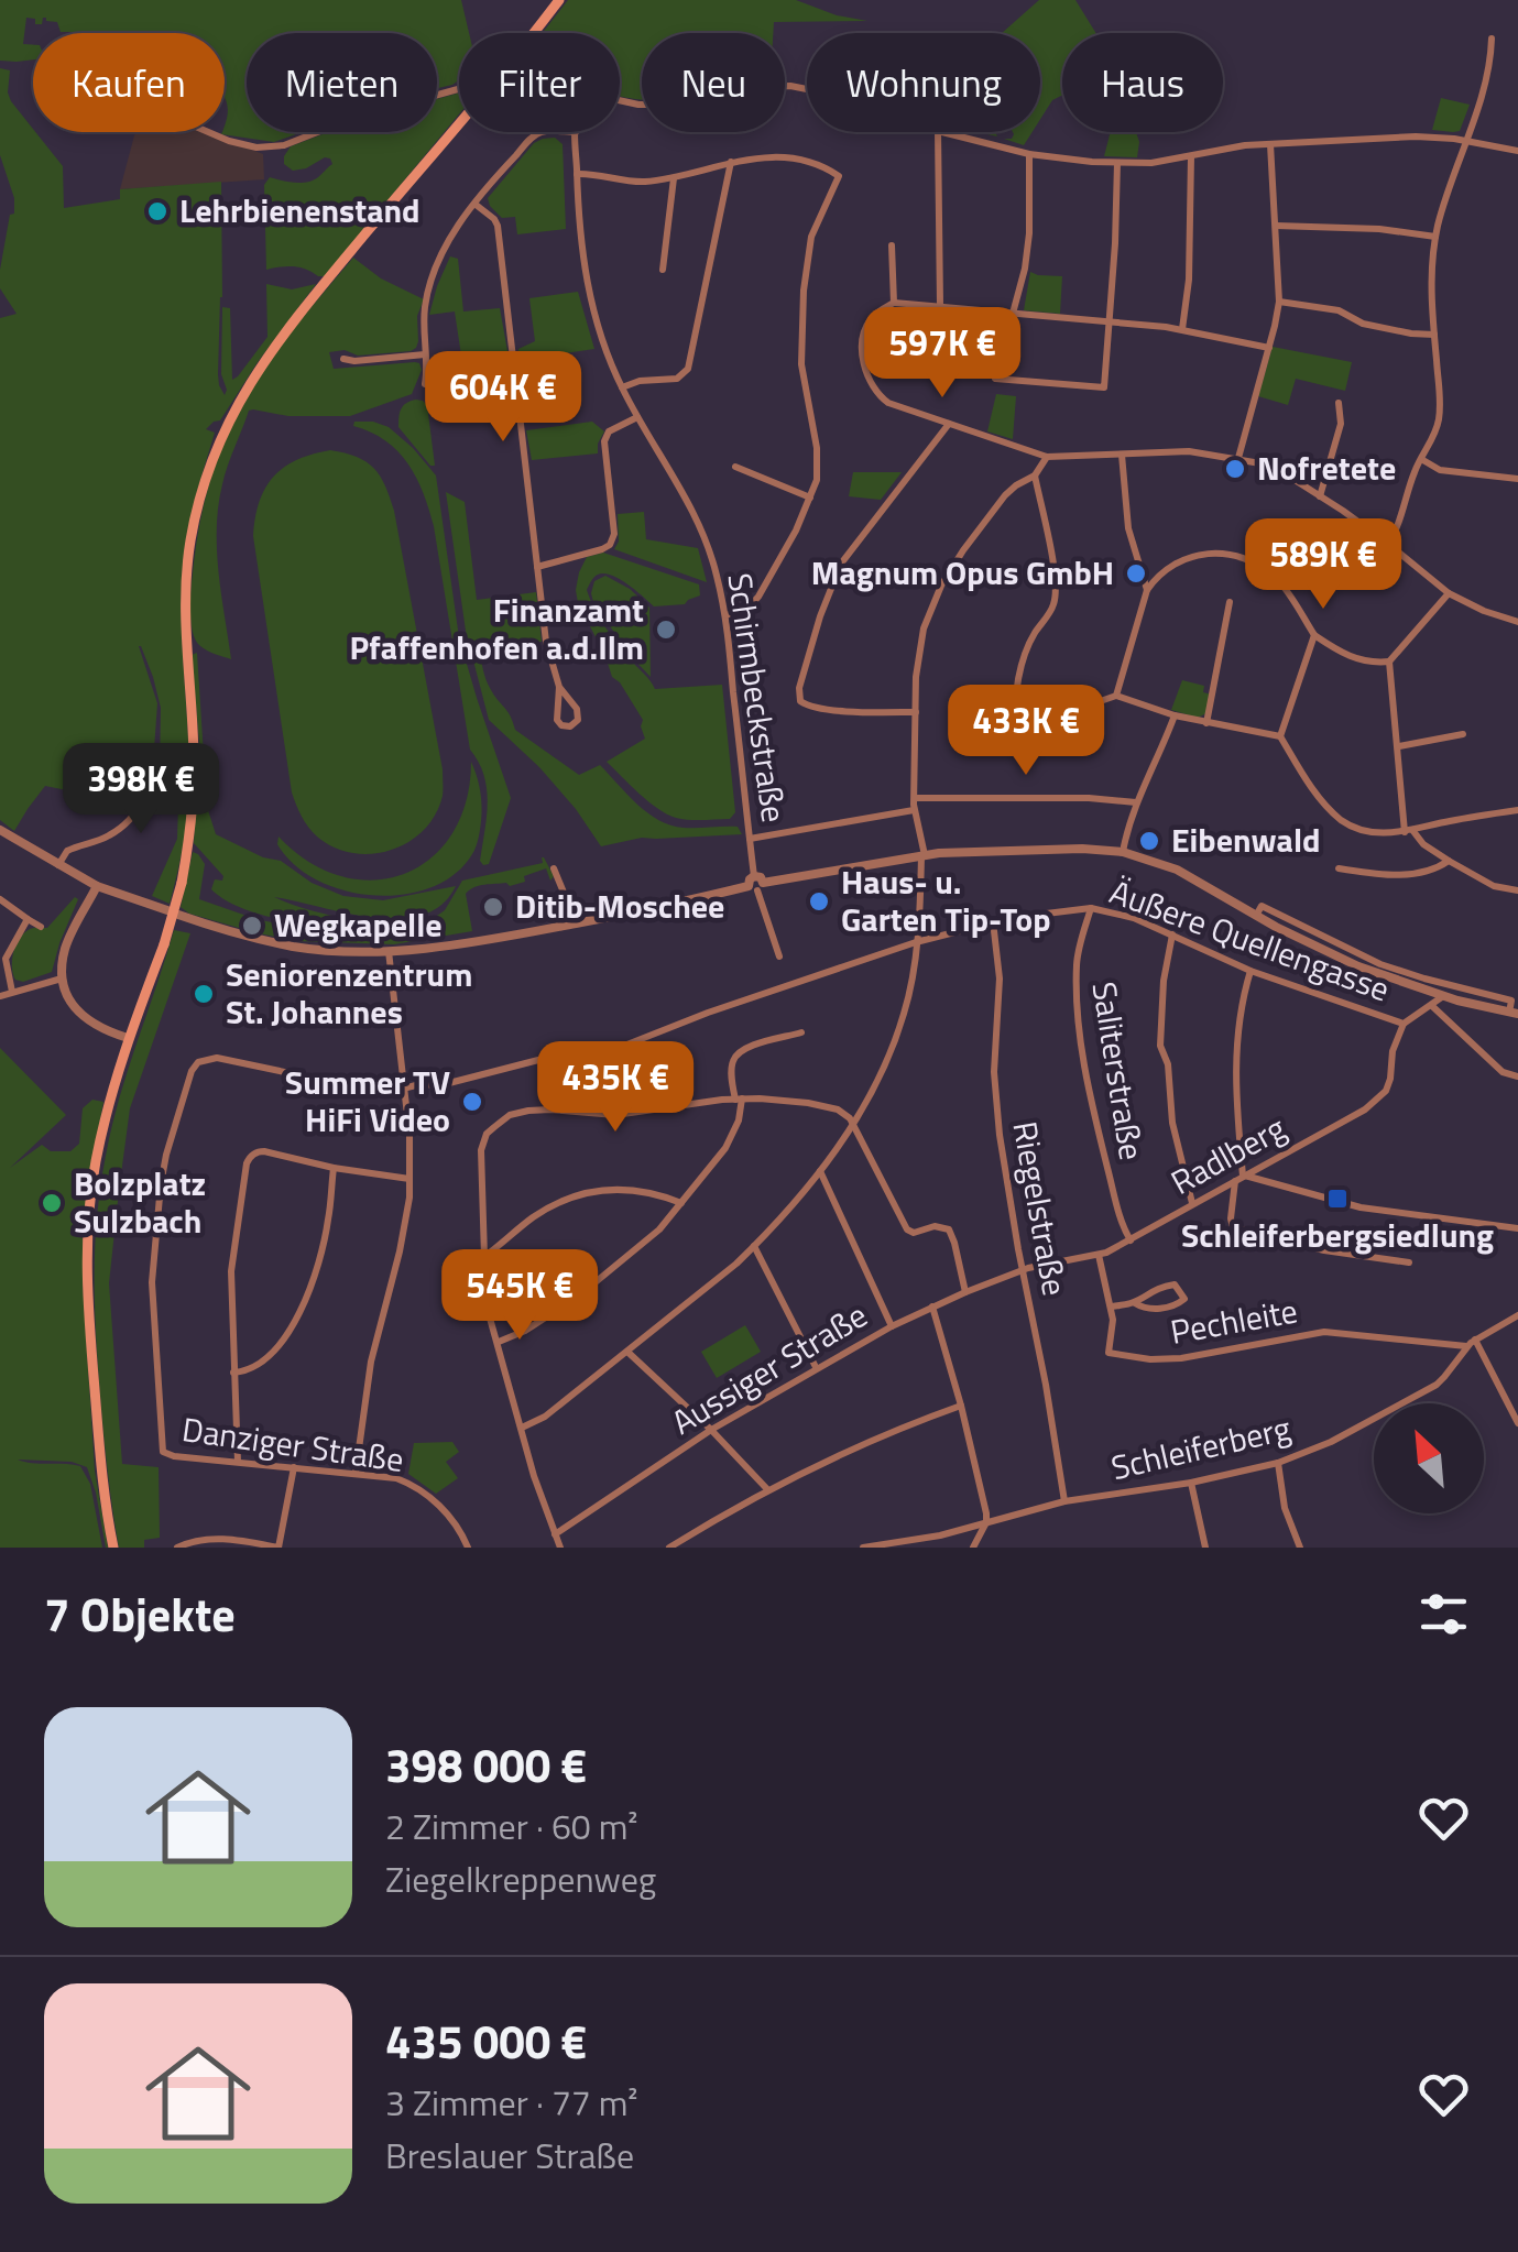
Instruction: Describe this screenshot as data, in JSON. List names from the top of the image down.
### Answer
{
  "streets": {
    "street": [
      "Schirmbeckstraße",
      "Äußere Quellengasse",
      "Saliterstraße",
      "Radlberg",
      "Riegelstraße",
      "Pechleite",
      "Aussiger Straße",
      "Danziger Straße",
      "Schleiferberg"
    ]
  },
  "crossings": [
    ["Äußere Quellengasse", "Saliterstraße"],
    ["Äußere Quellengasse", "Radlberg"],
    ["Äußere Quellengasse", "Riegelstraße"],
    ["Äußere Quellengasse", "Danziger Straße"],
    ["Saliterstraße", "Radlberg"],
    ["Radlberg", "Riegelstraße"],
    ["Radlberg", "Pechleite"],
    ["Radlberg", "Aussiger Straße"],
    ["Riegelstraße", "Aussiger Straße"],
    ["Riegelstraße", "Schleiferberg"],
    ["Pechleite", "Schleiferberg"]
  ],
  "places": {
    "other": [
      "Lehrbienenstand",
      "Nofretete",
      "Magnum Opus GmbH",
      "Finanzamt Pfaffenhofen a.d.Ilm",
      "Eibenwald",
      "Haus- u. Garten Tip-Top",
      "Ditib-Moschee",
      "Wegkapelle",
      "Seniorenzentrum St. Johannes",
      "Summer TV HiFi Video",
      "Bolzplatz Sulzbach"
    ],
    "transit": ["Schleiferbergsiedlung"]
  },
  "north": "top left",
  "page": {
    "chip": [
      "Kaufen",
      "Mieten",
      "Filter",
      "Neu",
      "Wohnung",
      "Haus"
    ],
    "price": [
      "597K €",
      "604K €",
      "589K €",
      "433K €",
      "398K €",
      "435K €",
      "545K €"
    ],
    "heading": "7 Objekte",
    "list": [
      {
        "name": "398 000 €",
        "note": "2 Zimmer · 60 m² · Ziegelkreppenweg"
      },
      {
        "name": "435 000 €",
        "note": "3 Zimmer · 77 m² · Breslauer Straße"
      }
    ]
  }
}
